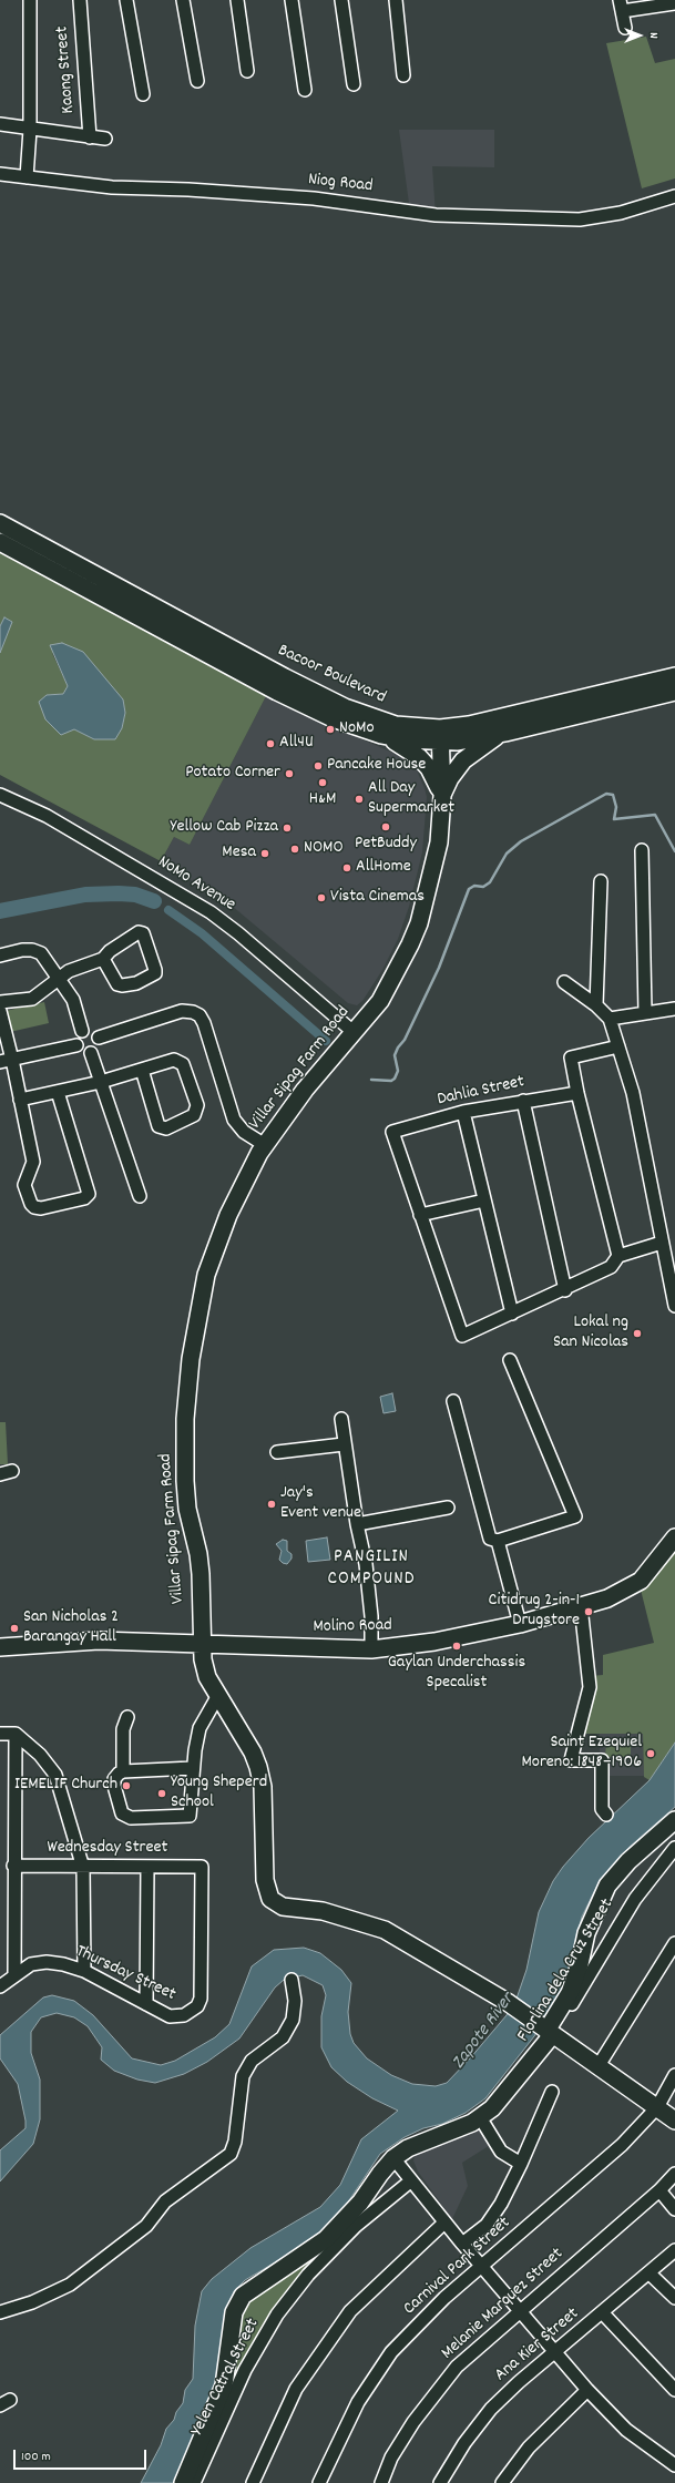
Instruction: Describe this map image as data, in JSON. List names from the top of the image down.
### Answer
{
  "streets": {
    "main road": [
      "Bacoor Boulevard",
      "Villar Sipag Farm Road",
      "Molino Road",
      "Florlina dela Cruz Street"
    ],
    "street": [
      "Kaong Street",
      "Niog Road",
      "NoMo Avenue",
      "Dahlia Street",
      "Wednesday Street",
      "Thursday Street",
      "Carnival Park Street",
      "Melanie Marquez Street",
      "Ana Kier Street",
      "Yelen Catral Street"
    ]
  },
  "crossings": [
    ["Bacoor Boulevard", "Villar Sipag Farm Road"],
    ["NoMo Avenue", "Villar Sipag Farm Road"],
    ["Villar Sipag Farm Road", "Molino Road"],
    ["Villar Sipag Farm Road", "Florlina dela Cruz Street"],
    ["Villar Sipag Farm Road", "Carnival Park Street"],
    ["Wednesday Street", "Thursday Street"]
  ],
  "districts": ["PANGILIN COMPOUND"],
  "water": ["Zapote River"],
  "places": [
    "NoMo",
    "All4U",
    "Pancake House",
    "Potato Corner",
    "H&M",
    "All Day Supermarket",
    "PetBuddy",
    "Yellow Cab Pizza",
    "NOMO",
    "Mesa",
    "AllHome",
    "Vista Cinemas",
    "Lokal ng San Nicolas",
    "Jay's Event venue",
    "Citidrug 2-in-1 Drugstore",
    "San Nicholas 2 Barangay Hall",
    "Gaylan Underchassis Specalist",
    "Saint Ezequiel Moreno: 1848–1906",
    "IEMELIF Church",
    "Young Sheperd School"
  ],
  "scale_bar": "100 m",
  "north": "right"
}
